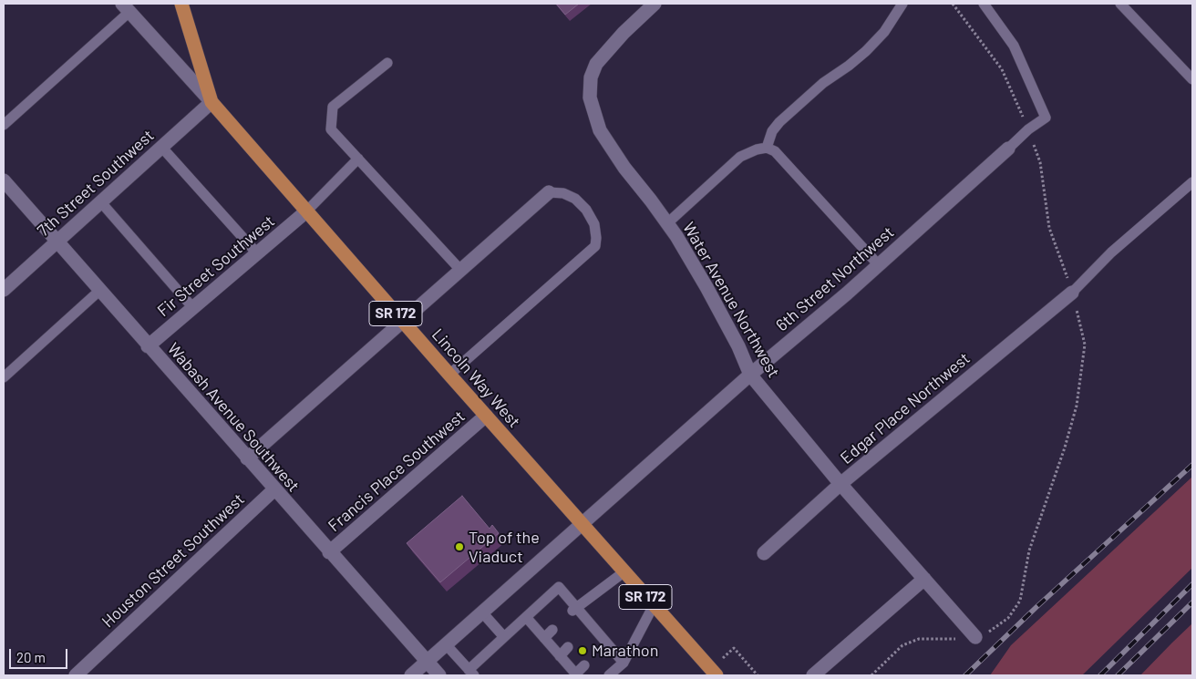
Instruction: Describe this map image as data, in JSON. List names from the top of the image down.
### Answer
{
  "streets": {
    "main road": ["SR 172", "Lincoln Way West"],
    "street": [
      "7th Street Southwest",
      "Fir Street Southwest",
      "6th Street Northwest",
      "Water Avenue Northwest",
      "Edgar Place Northwest",
      "Wabash Avenue Southwest",
      "Francis Place Southwest",
      "Houston Street Southwest"
    ]
  },
  "crossings": [
    ["7th Street Southwest", "SR 172"],
    ["7th Street Southwest", "Lincoln Way West"],
    ["7th Street Southwest", "Wabash Avenue Southwest"],
    ["Fir Street Southwest", "Lincoln Way West"],
    ["Fir Street Southwest", "Wabash Avenue Southwest"],
    ["6th Street Northwest", "Water Avenue Northwest"],
    ["6th Street Northwest", "Lincoln Way West"],
    ["6th Street Northwest", "Wabash Avenue Southwest"],
    ["Water Avenue Northwest", "Edgar Place Northwest"],
    ["SR 172", "Lincoln Way West"],
    ["Lincoln Way West", "Francis Place Southwest"],
    ["Wabash Avenue Southwest", "Francis Place Southwest"],
    ["Wabash Avenue Southwest", "Houston Street Southwest"]
  ],
  "places": ["Top of the Viaduct", "Marathon"],
  "scale_bar": "20 m"
}
